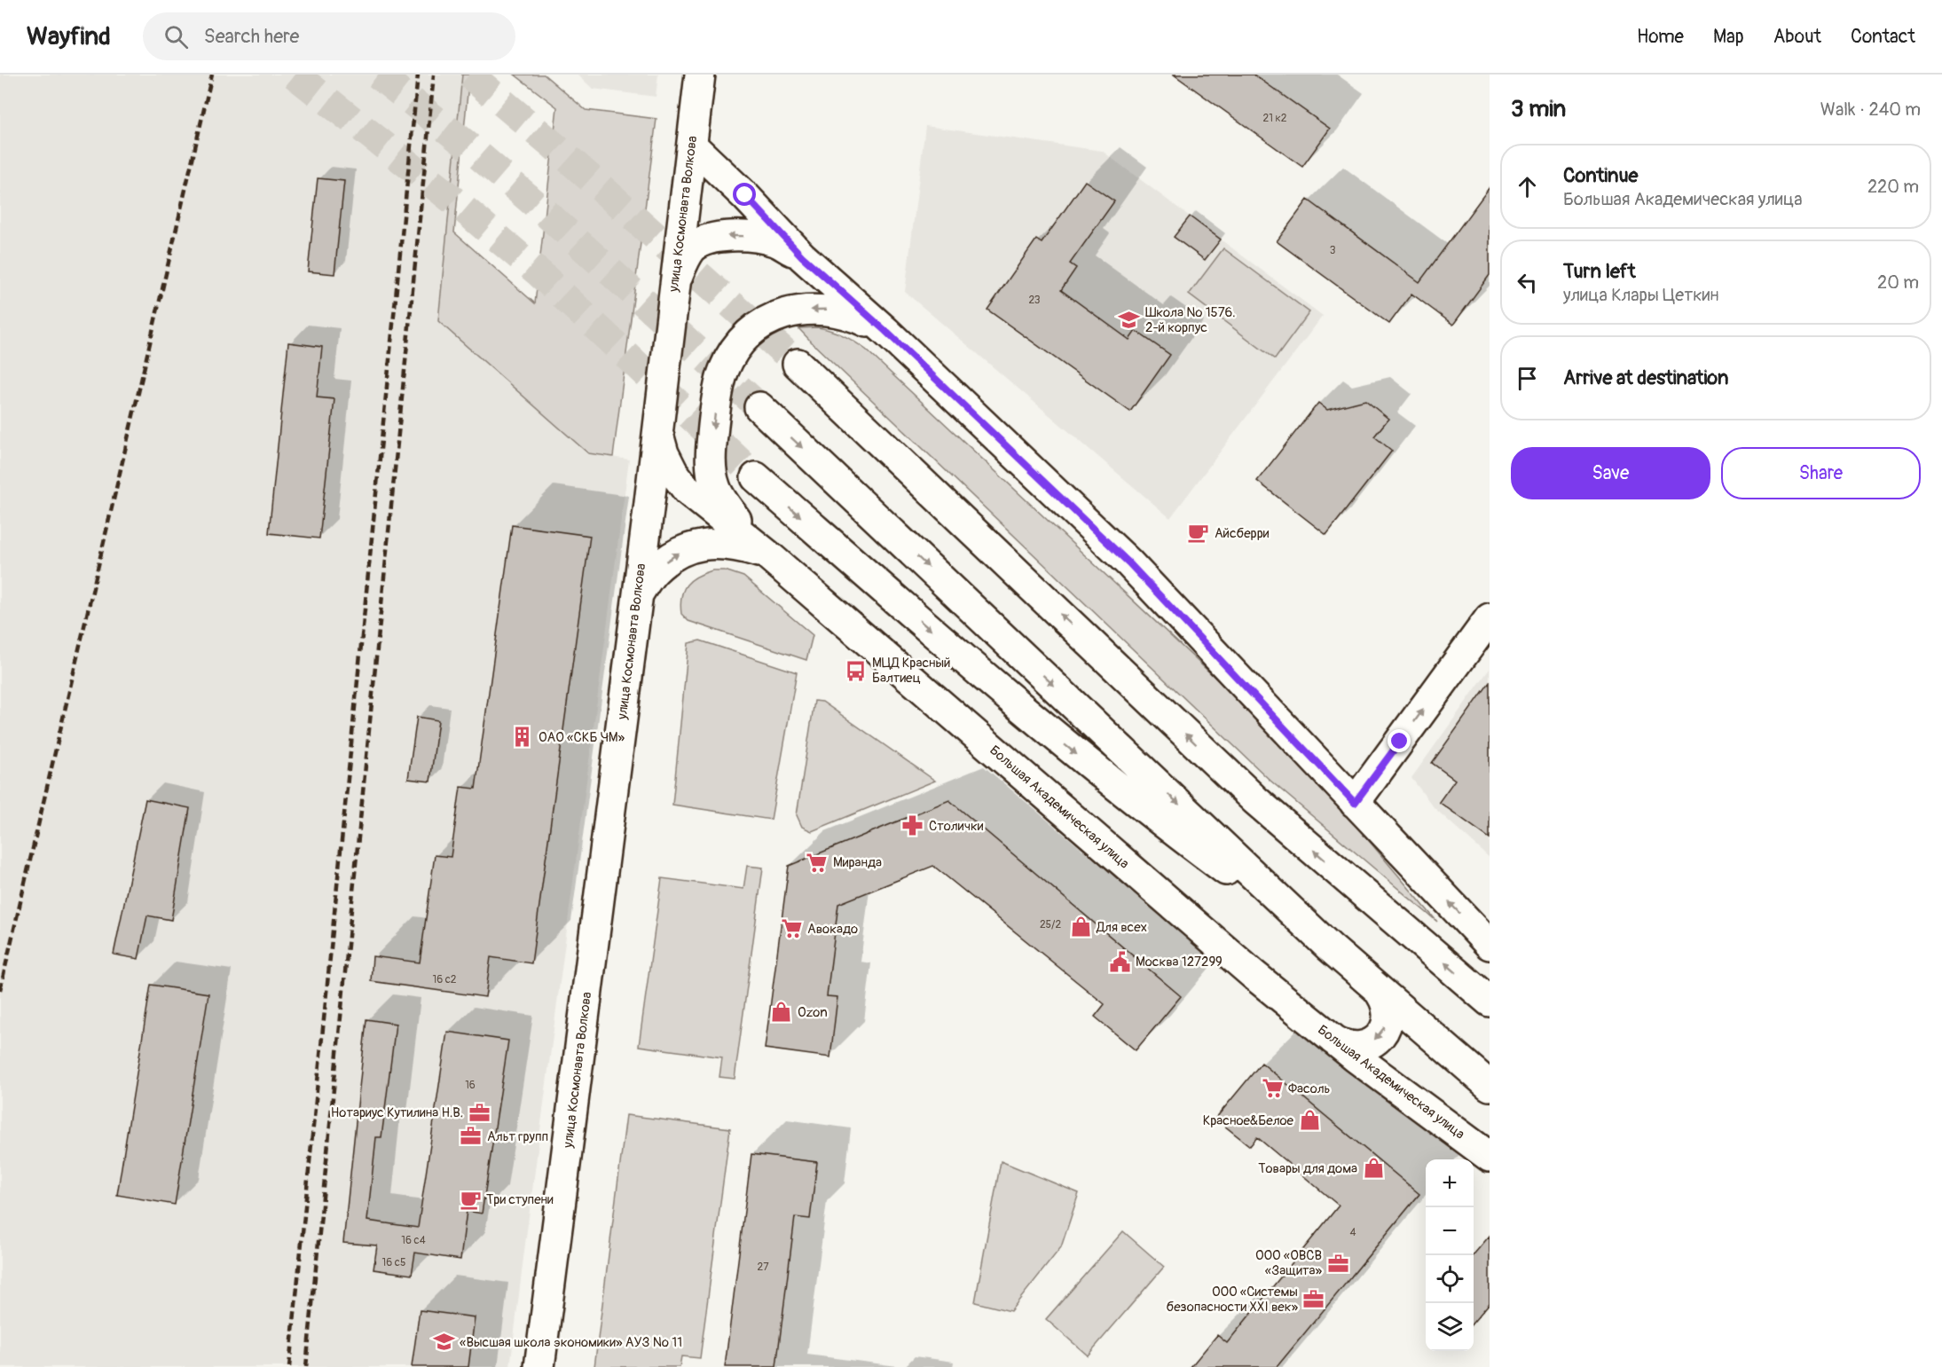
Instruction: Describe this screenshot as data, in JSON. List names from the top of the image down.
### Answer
{
  "streets": {
    "main road": ["улица Космонавта Волкова", "Большая Академическая улица"]
  },
  "crossings": [
    ["улица Космонавта Волкова", "Большая Академическая улица"]
  ],
  "places": {
    "school or university": ["Школа № 1576. 2-й корпус", "«Высшая школа экономики» АУЗ № 11"],
    "cafe": ["Айсберри", "Три ступени"],
    "bus stop": ["МЦД Красный Балтиец"],
    "building": ["ОАО «СКБ ЧМ»"],
    "pharmacy": ["Столички"],
    "supermarket": ["Миранда", "Авокадо", "Фасоль"],
    "shop": [
      "Для всех",
      "Ozon",
      "Красное&Белое",
      "Товары для дома"
    ],
    "public building": ["Москва 127299"],
    "office": [
      "Нотариус Кутилина Н.В.",
      "Альт групп",
      "ООО «ОВСВ «Защита»",
      "ООО «Системы безопасности XXI век»"
    ]
  },
  "house_numbers": [
    "21 к2",
    "3",
    "23",
    "25/2",
    "16 с2",
    "16",
    "4",
    "16 с4",
    "16 с5",
    "27"
  ],
  "page": {
    "header": "Wayfind",
    "search": "Search here",
    "nav": [
      "Home",
      "Map",
      "About",
      "Contact"
    ],
    "heading": ["3 min", "Walk · 240 m"],
    "list": [
      ["Continue", "Большая Академическая улица", "220 m"],
      ["Turn left", "улица Клары Цеткин", "20 m"],
      "Arrive at destination"
    ],
    "buttons": ["Save", "Share"],
    "map_buttons": ["+", "−"]
  }
}
